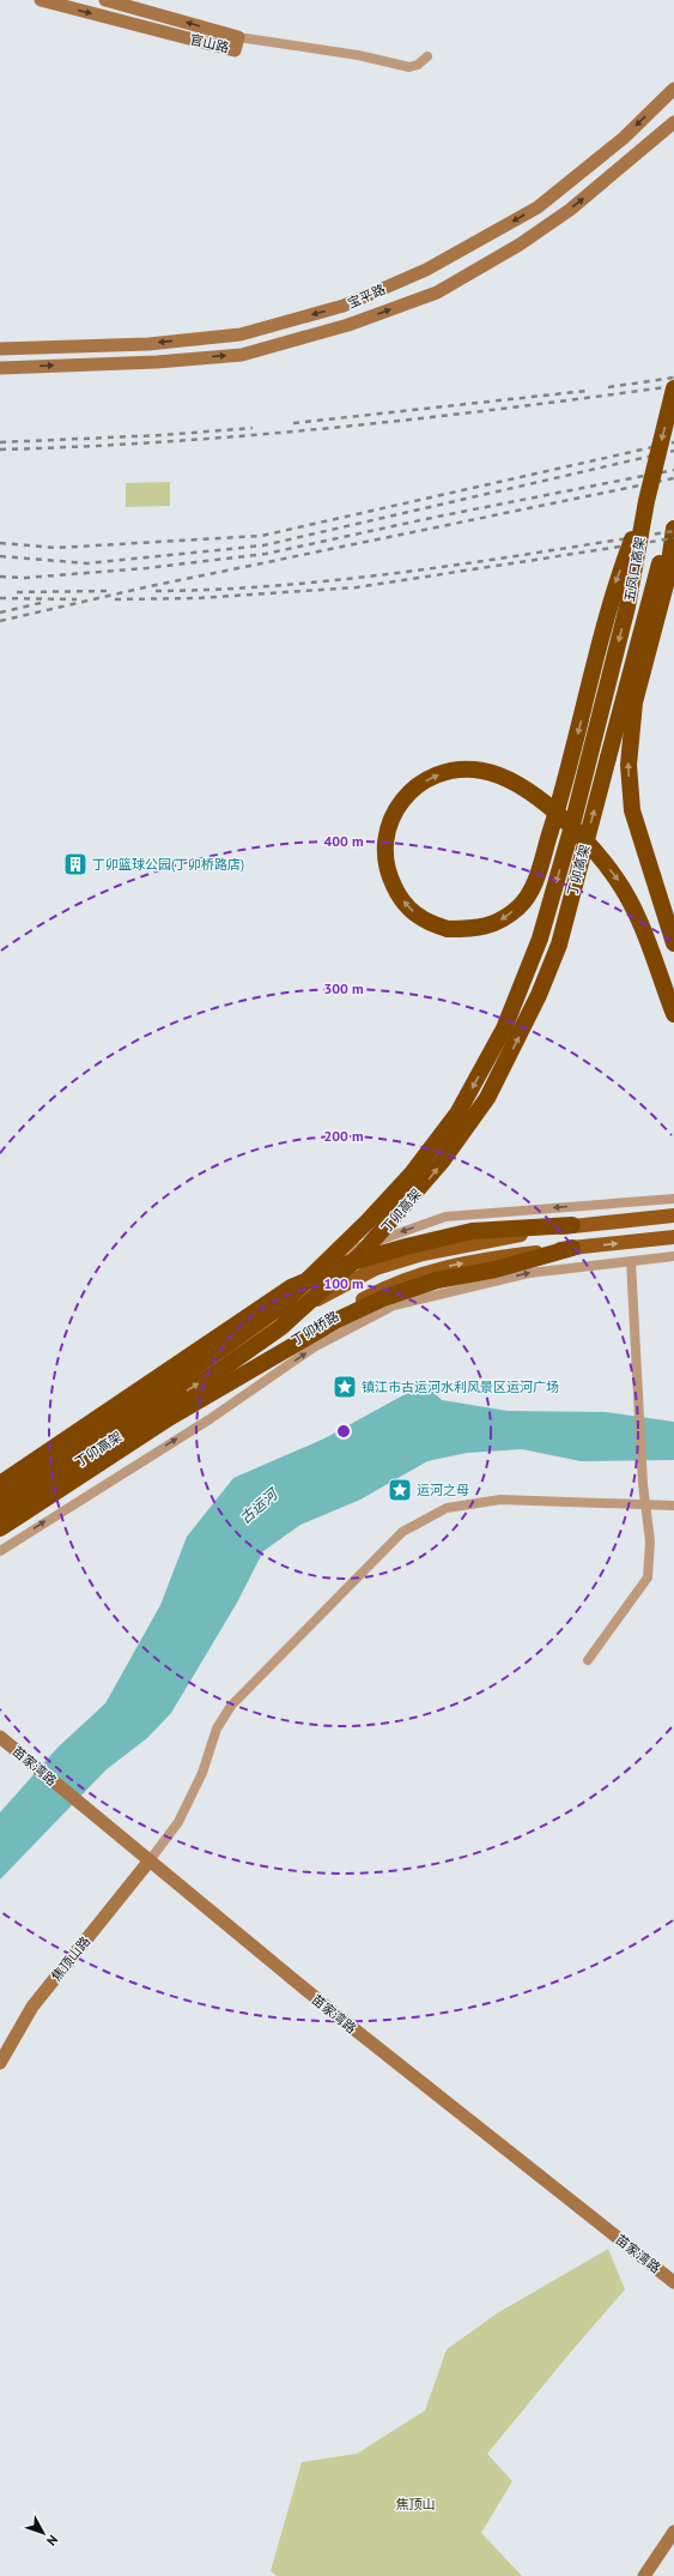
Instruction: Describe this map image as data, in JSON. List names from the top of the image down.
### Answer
{
  "streets": {
    "highway": ["五凤口高架", "丁卯高架"],
    "main road": ["丁卯桥路"],
    "street": [
      "官山路",
      "宝平路",
      "苗家湾路",
      "焦顶山路"
    ]
  },
  "crossings": [
    ["五凤口高架", "丁卯高架"],
    ["苗家湾路", "焦顶山路"]
  ],
  "water": ["古运河"],
  "parks": ["焦顶山"],
  "places": {
    "building": ["丁卯篮球公园(丁卯桥路店)"],
    "place": ["镇江市古运河水利风景区运河广场", "运河之母"]
  },
  "north": "bottom right",
  "rings": [
    "400 m",
    "300 m",
    "200 m",
    "100 m"
  ]
}
